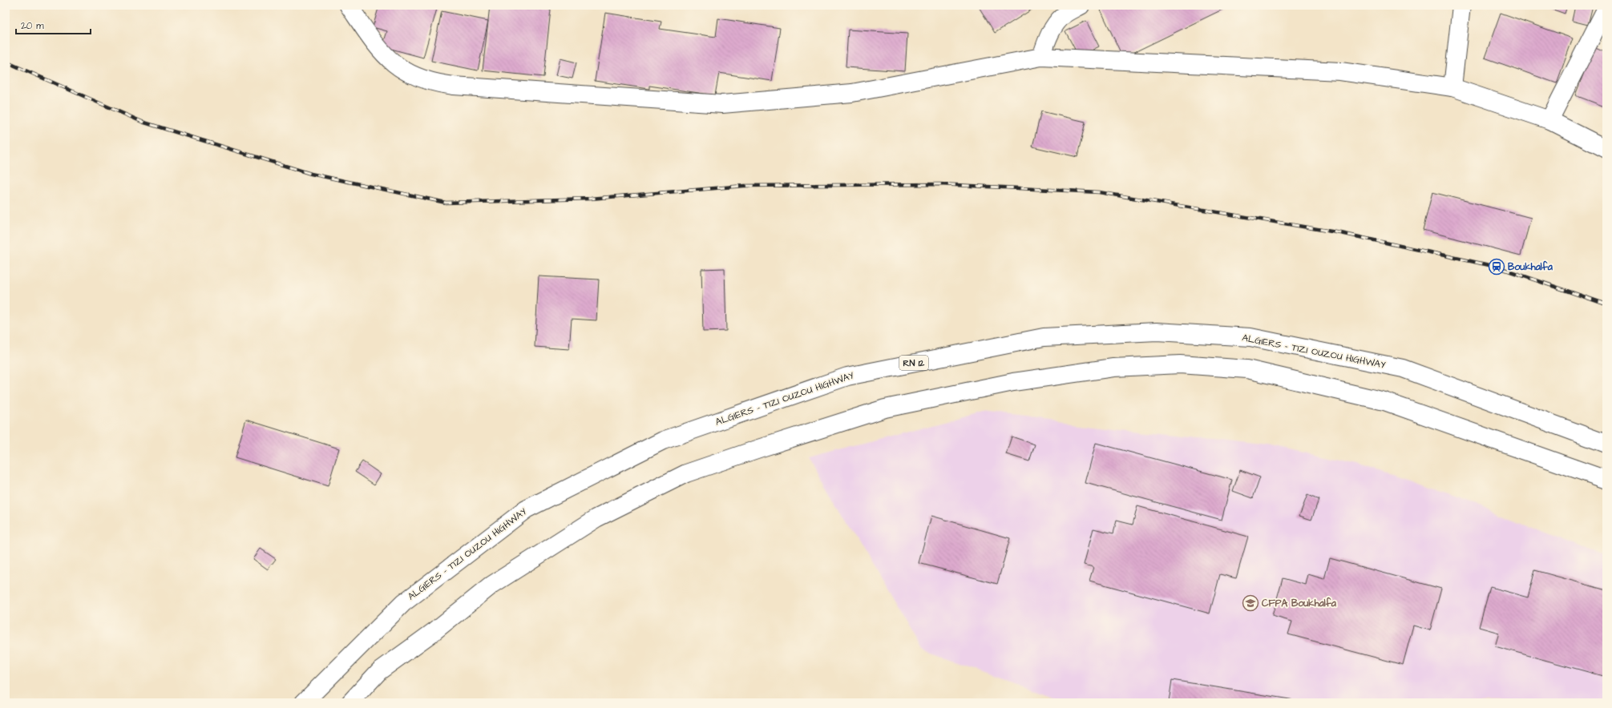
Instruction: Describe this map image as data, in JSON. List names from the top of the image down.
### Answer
{
  "streets": {
    "main road": ["ALGIERS - TIZI OUZOU HIGHWAY", "RN 12"]
  },
  "places": {
    "station": ["Boukhalfa"],
    "school or university": ["CFPA Boukhalfa"]
  },
  "scale_bar": "20 m"
}
